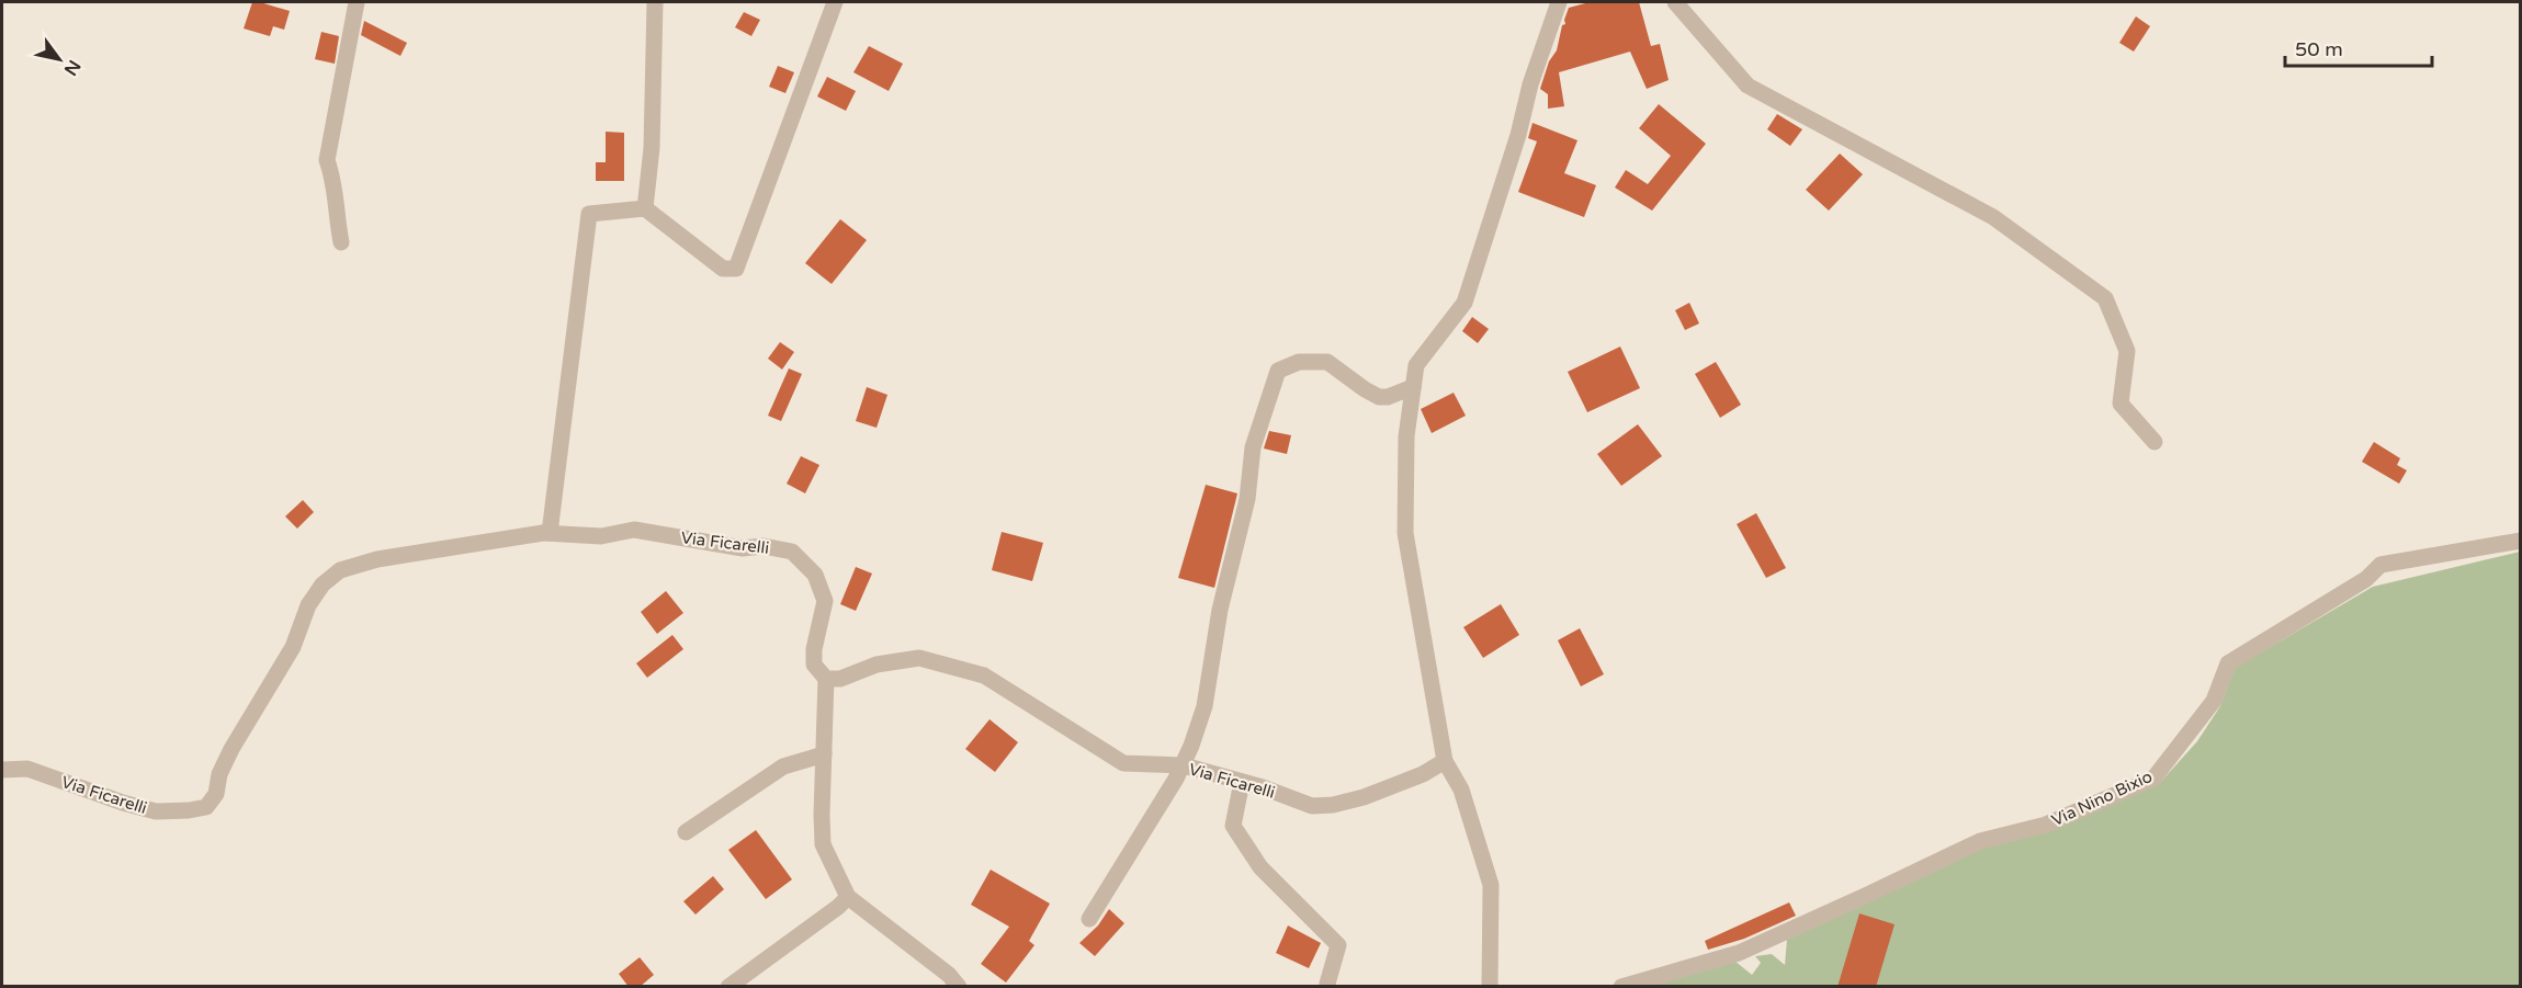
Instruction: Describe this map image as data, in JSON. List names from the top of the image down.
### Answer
{
  "streets": {
    "street": ["Via Ficarelli", "Via Nino Bixio"]
  },
  "scale_bar": "50 m",
  "north": "bottom right"
}
